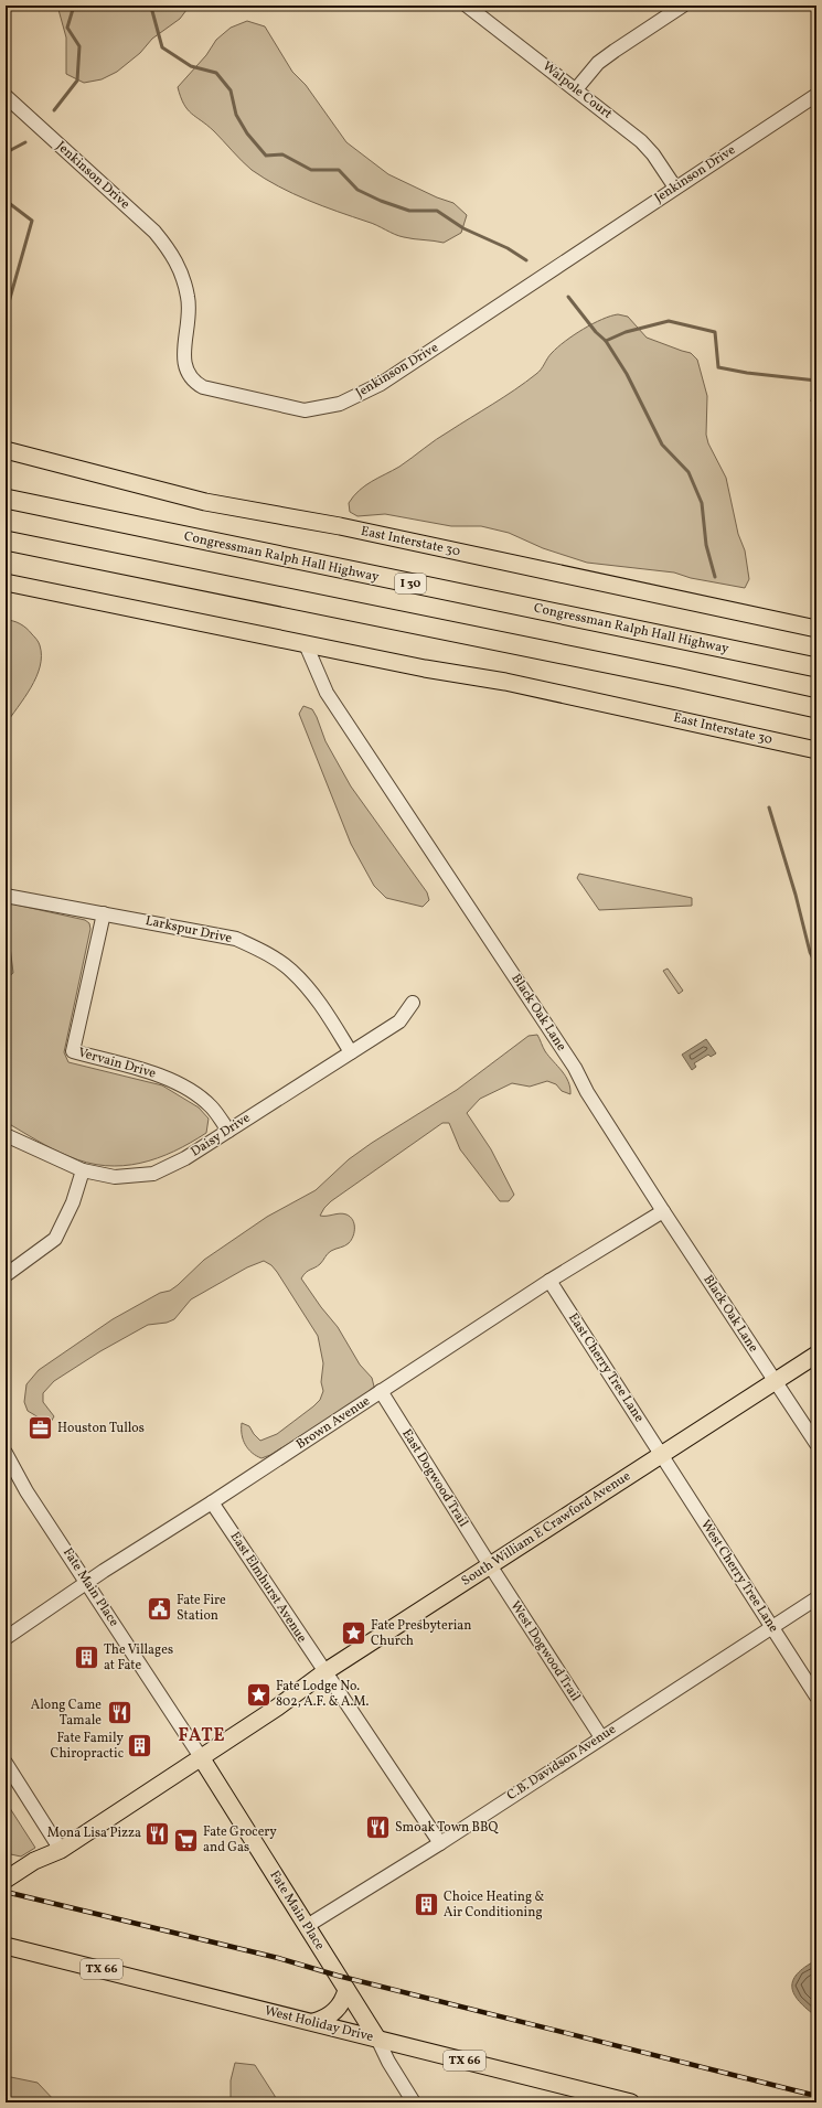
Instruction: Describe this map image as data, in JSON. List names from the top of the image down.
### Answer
{
  "streets": {
    "highway": ["Congressman Ralph Hall Highway", "I 30"],
    "main road": [
      "East Interstate 30",
      "South William E Crawford Avenue",
      "Fate Main Place",
      "TX 66",
      "West Holiday Drive"
    ],
    "street": [
      "Walpole Court",
      "Jenkinson Drive",
      "Larkspur Drive",
      "Black Oak Lane",
      "Vervain Drive",
      "Daisy Drive",
      "East Cherry Tree Lane",
      "Brown Avenue",
      "East Dogwood Trail",
      "West Cherry Tree Lane",
      "East Elmhurst Avenue",
      "West Dogwood Trail",
      "C.B. Davidson Avenue"
    ]
  },
  "crossings": [
    ["Walpole Court", "Jenkinson Drive"],
    ["East Interstate 30", "Black Oak Lane"],
    ["Larkspur Drive", "Vervain Drive"],
    ["Larkspur Drive", "Daisy Drive"],
    ["Black Oak Lane", "Brown Avenue"],
    ["Black Oak Lane", "South William E Crawford Avenue"],
    ["Vervain Drive", "Daisy Drive"],
    ["East Cherry Tree Lane", "Brown Avenue"],
    ["East Cherry Tree Lane", "South William E Crawford Avenue"],
    ["East Cherry Tree Lane", "West Cherry Tree Lane"],
    ["Brown Avenue", "East Dogwood Trail"],
    ["Brown Avenue", "Fate Main Place"],
    ["Brown Avenue", "East Elmhurst Avenue"],
    ["East Dogwood Trail", "South William E Crawford Avenue"],
    ["East Dogwood Trail", "West Dogwood Trail"],
    ["South William E Crawford Avenue", "West Cherry Tree Lane"],
    ["South William E Crawford Avenue", "Fate Main Place"],
    ["South William E Crawford Avenue", "East Elmhurst Avenue"],
    ["South William E Crawford Avenue", "West Dogwood Trail"],
    ["West Cherry Tree Lane", "C.B. Davidson Avenue"],
    ["Fate Main Place", "C.B. Davidson Avenue"],
    ["Fate Main Place", "West Holiday Drive"],
    ["East Elmhurst Avenue", "C.B. Davidson Avenue"],
    ["West Dogwood Trail", "C.B. Davidson Avenue"]
  ],
  "districts": ["FATE"],
  "places": {
    "office": ["Houston Tullos"],
    "public building": ["Fate Fire Station"],
    "place": ["Fate Presbyterian Church", "Fate Lodge No. 802, A.F. & A.M."],
    "building": ["The Villages at Fate", "Fate Family Chiropractic", "Choice Heating & Air Conditioning"],
    "restaurant": ["Along Came Tamale", "Smoak Town BBQ", "Mona Lisa Pizza"],
    "supermarket": ["Fate Grocery and Gas"]
  }
}
